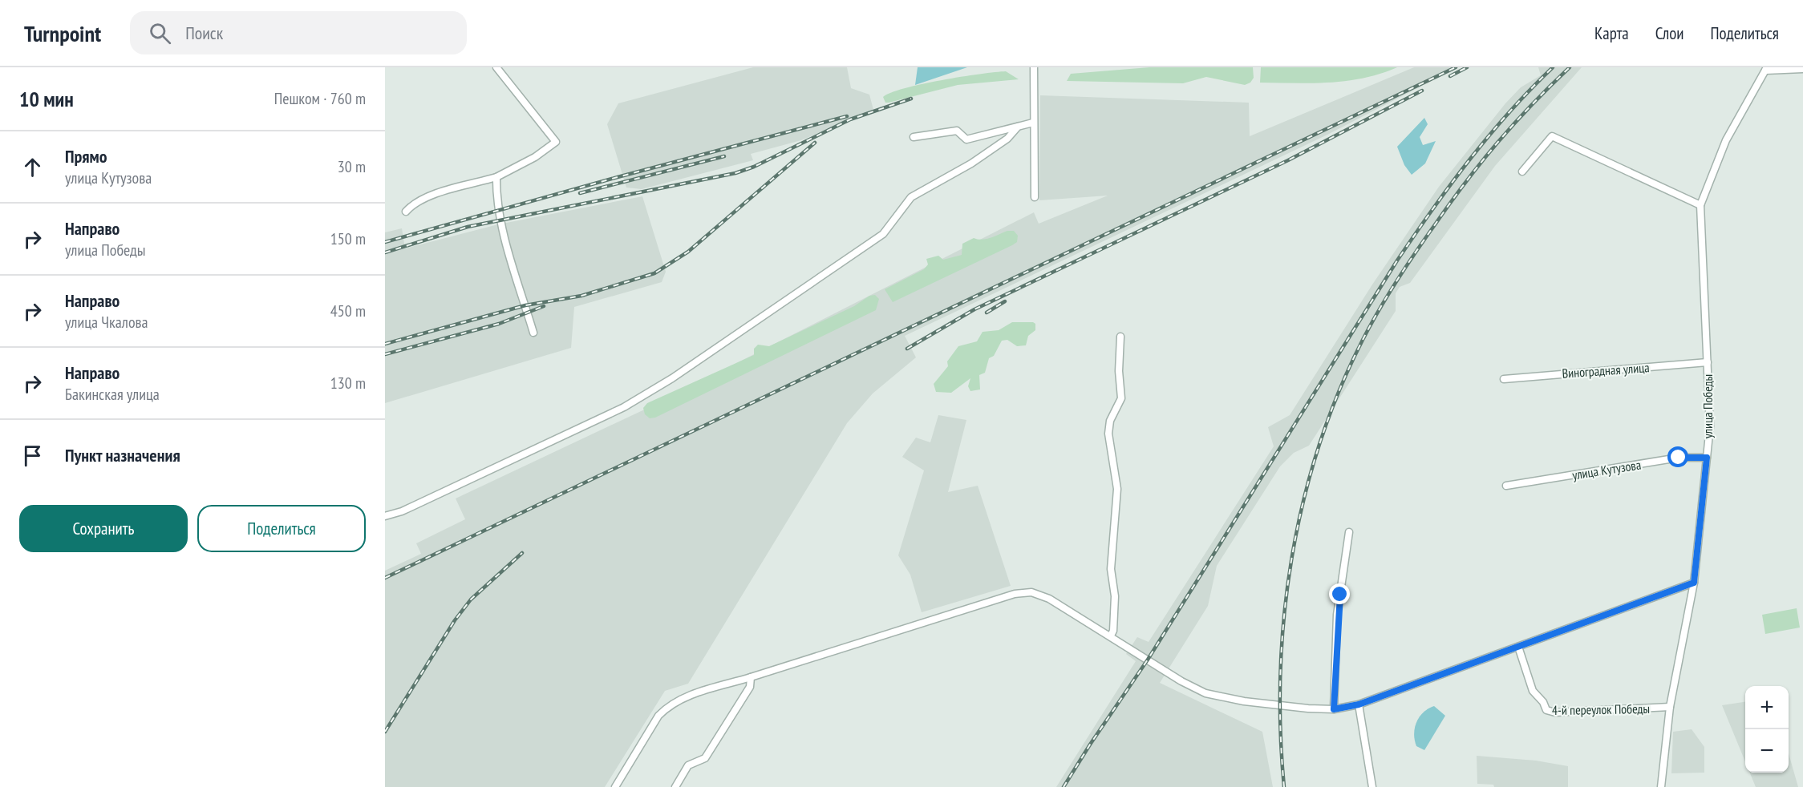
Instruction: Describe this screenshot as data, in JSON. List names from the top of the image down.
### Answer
{
  "streets": {
    "street": [
      "Виноградная улица",
      "улица Победы",
      "улица Кутузова",
      "4-й переулок Победы"
    ]
  },
  "crossings": [
    ["Виноградная улица", "улица Победы"],
    ["улица Победы", "улица Кутузова"],
    ["улица Победы", "4-й переулок Победы"]
  ],
  "page": {
    "header": "Turnpoint",
    "search": "Поиск",
    "nav": ["Карта", "Слои", "Поделиться"],
    "heading": ["10 мин", "Пешком · 760 m"],
    "list": [
      ["Прямо", "улица Кутузова", "30 m"],
      ["Направо", "улица Победы", "150 m"],
      ["Направо", "улица Чкалова", "450 m"],
      ["Направо", "Бакинская улица", "130 m"],
      "Пункт назначения"
    ],
    "buttons": ["Сохранить", "Поделиться"],
    "map_buttons": ["+", "−"]
  }
}
